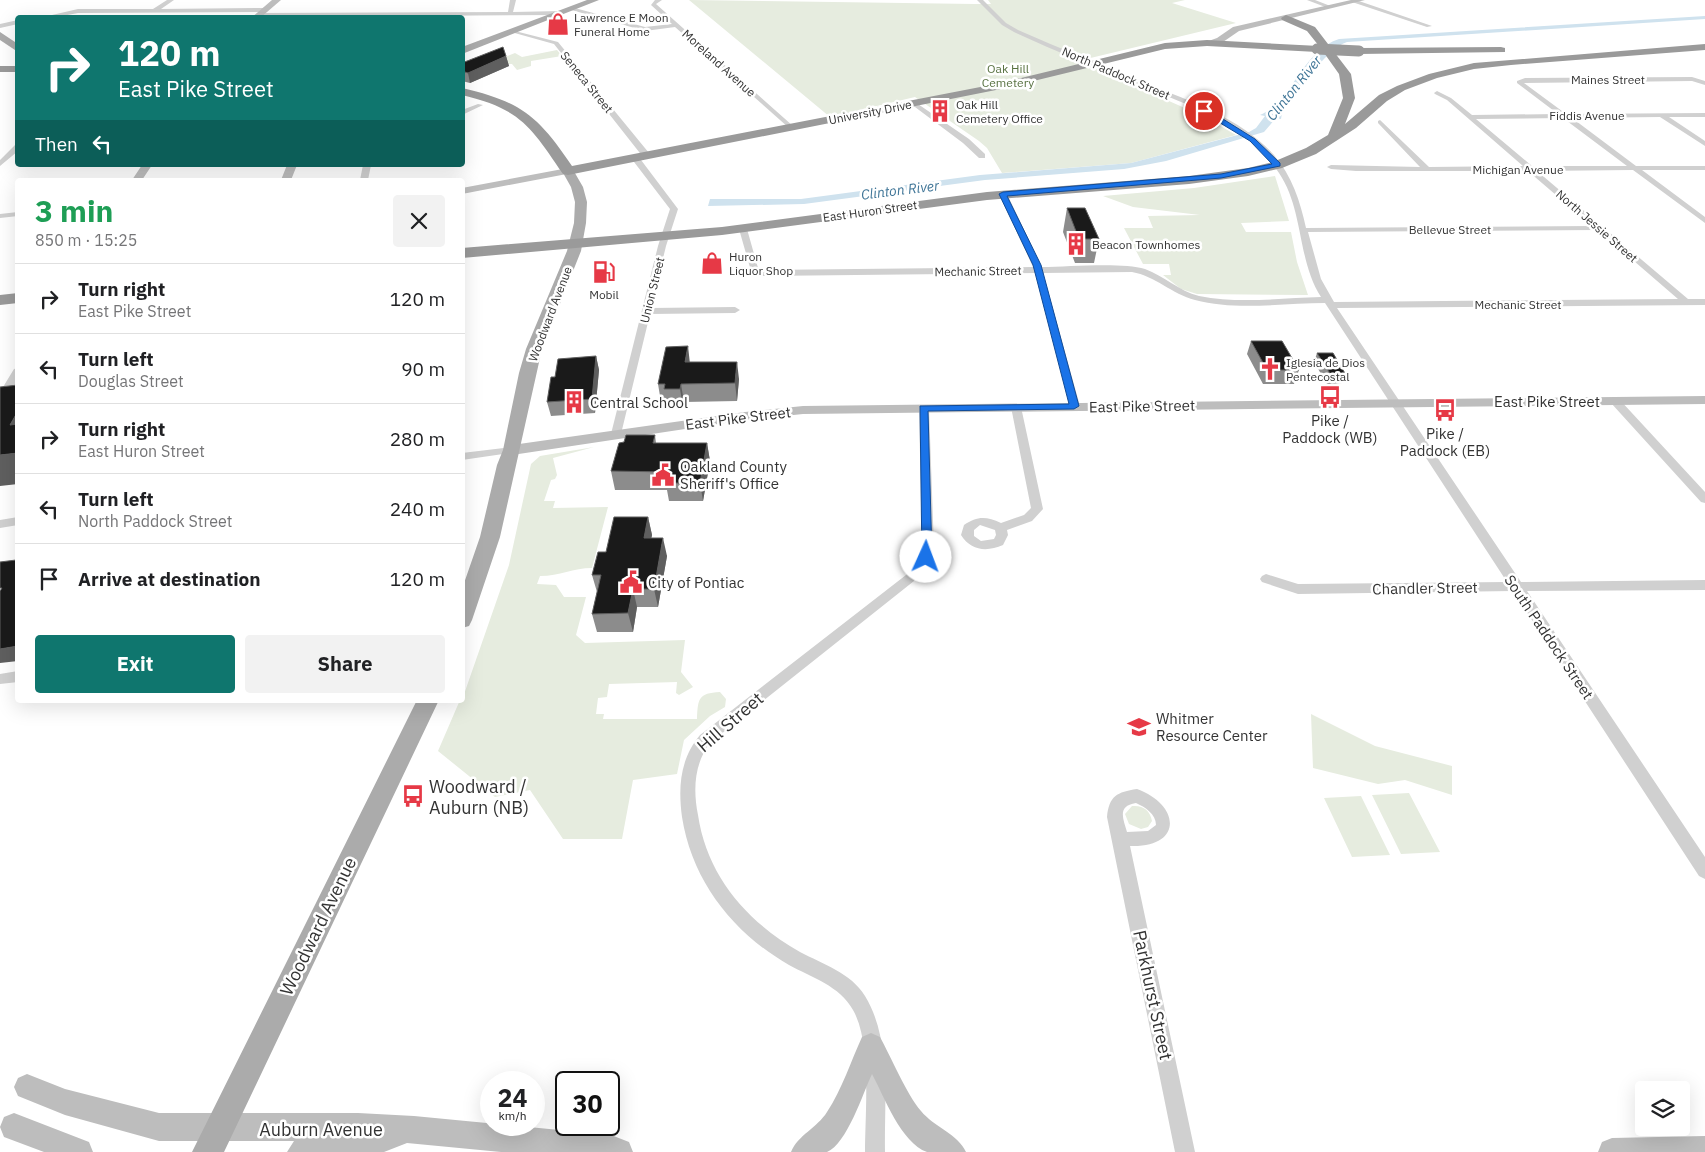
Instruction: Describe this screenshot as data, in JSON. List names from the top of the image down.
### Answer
{
  "streets": {
    "highway": ["University Drive", "East Huron Street", "Woodward Avenue"],
    "street": [
      "Moreland Avenue",
      "North Paddock Street",
      "Maines Street",
      "Seneca Street",
      "Fiddis Avenue",
      "Michigan Avenue",
      "North Jessie Street",
      "Bellevue Street",
      "Mechanic Street",
      "Union Street",
      "East Pike Street",
      "Chandler Street",
      "South Paddock Street",
      "Hill Street",
      "Parkhurst Street",
      "Auburn Avenue"
    ]
  },
  "crossings": [
    ["Moreland Avenue", "University Drive"],
    ["North Paddock Street", "University Drive"],
    ["North Paddock Street", "East Huron Street"],
    ["North Paddock Street", "Bellevue Street"],
    ["North Paddock Street", "Mechanic Street"],
    ["North Paddock Street", "East Pike Street"],
    ["North Paddock Street", "South Paddock Street"],
    ["Maines Street", "Fiddis Avenue"],
    ["Seneca Street", "University Drive"],
    ["Seneca Street", "Union Street"],
    ["University Drive", "Union Street"],
    ["University Drive", "Woodward Avenue"],
    ["Fiddis Avenue", "North Jessie Street"],
    ["Michigan Avenue", "North Jessie Street"],
    ["East Huron Street", "Mechanic Street"],
    ["East Huron Street", "Union Street"],
    ["East Huron Street", "Woodward Avenue"],
    ["North Jessie Street", "Bellevue Street"],
    ["North Jessie Street", "Mechanic Street"],
    ["Union Street", "East Pike Street"],
    ["Woodward Avenue", "East Pike Street"],
    ["Woodward Avenue", "Auburn Avenue"],
    ["East Pike Street", "South Paddock Street"],
    ["East Pike Street", "Hill Street"],
    ["Chandler Street", "South Paddock Street"]
  ],
  "water": ["Clinton River"],
  "parks": ["Oak Hill Cemetery"],
  "places": {
    "shop": ["Lawrence E Moon Funeral Home", "Huron Liquor Shop"],
    "building": ["Oak Hill Cemetery Office", "Beacon Townhomes", "Central School"],
    "fuel station": ["Mobil"],
    "church": ["Iglesia de Dios Pentecostal"],
    "bus stop": ["Pike / Paddock (WB)", "Pike / Paddock (EB)", "Woodward / Auburn (NB)"],
    "public building": ["Oakland County Sheriff's Office", "City of Pontiac"],
    "school or university": ["Whitmer Resource Center"]
  },
  "page": {
    "turn": ["120 m", "East Pike Street"],
    "then": "Then",
    "heading": ["3 min", "850 m · 15:25"],
    "list": [
      {
        "name": "Turn right",
        "note": "East Pike Street",
        "value": "120 m"
      },
      {
        "name": "Turn left",
        "note": "Douglas Street",
        "value": "90 m"
      },
      {
        "name": "Turn right",
        "note": "East Huron Street",
        "value": "280 m"
      },
      {
        "name": "Turn left",
        "note": "North Paddock Street",
        "value": "240 m"
      },
      {
        "name": "Arrive at destination",
        "value": "120 m"
      }
    ],
    "buttons": ["Exit", "Share"],
    "speed": "24 km/h",
    "limit": "30"
  }
}
